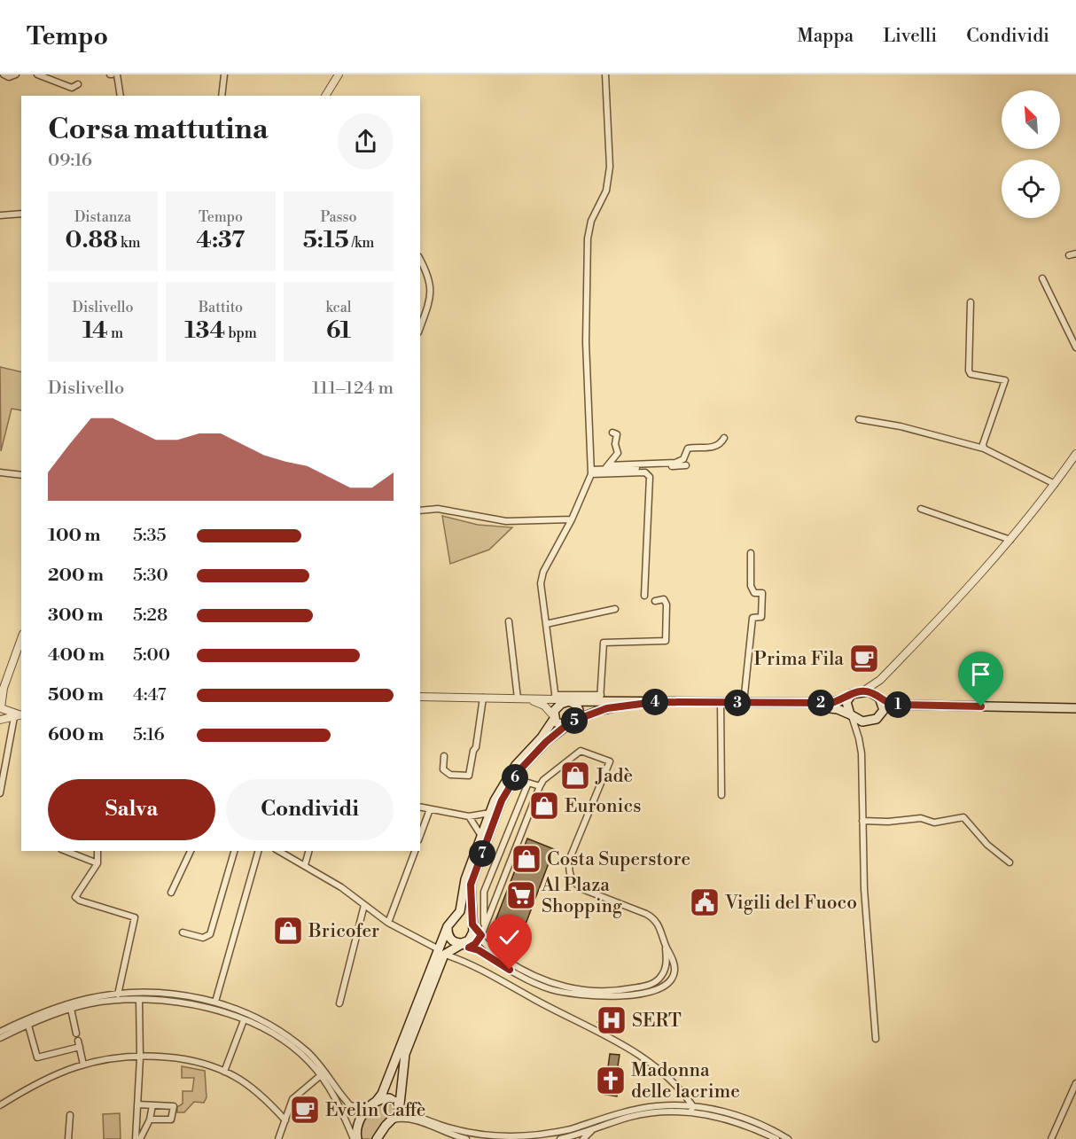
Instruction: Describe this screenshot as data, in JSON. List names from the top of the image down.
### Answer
{
  "places": {
    "cafe": ["Prima Fila", "Evelin Caffè"],
    "shop": [
      "Jadè",
      "Euronics",
      "Costa Superstore",
      "Bricofer"
    ],
    "supermarket": ["Al Plaza Shopping"],
    "public building": ["Vigili del Fuoco"],
    "hospital": ["SERT"],
    "church": ["Madonna delle lacrime"]
  },
  "north": "top left",
  "page": {
    "header": "Tempo",
    "nav": ["Mappa", "Livelli", "Condividi"],
    "heading": ["Corsa mattutina", "09:16"],
    "stats": [
      ["Distanza", "0.88 km"],
      ["Tempo", "4:37"],
      ["Passo", "5:15 /km"],
      ["Dislivello", "14 m"],
      ["Battito", "134 bpm"],
      ["kcal", "61"]
    ],
    "chart": ["Dislivello", "111–124 m"],
    "list": [
      {
        "name": "100 m",
        "note": "5:35"
      },
      {
        "name": "200 m",
        "note": "5:30"
      },
      {
        "name": "300 m",
        "note": "5:28"
      },
      {
        "name": "400 m",
        "note": "5:00"
      },
      {
        "name": "500 m",
        "note": "4:47"
      },
      {
        "name": "600 m",
        "note": "5:16"
      }
    ],
    "pins": [
      "4",
      "2",
      "3",
      "1",
      "5",
      "6",
      "7"
    ],
    "buttons": ["Salva", "Condividi"]
  }
}
